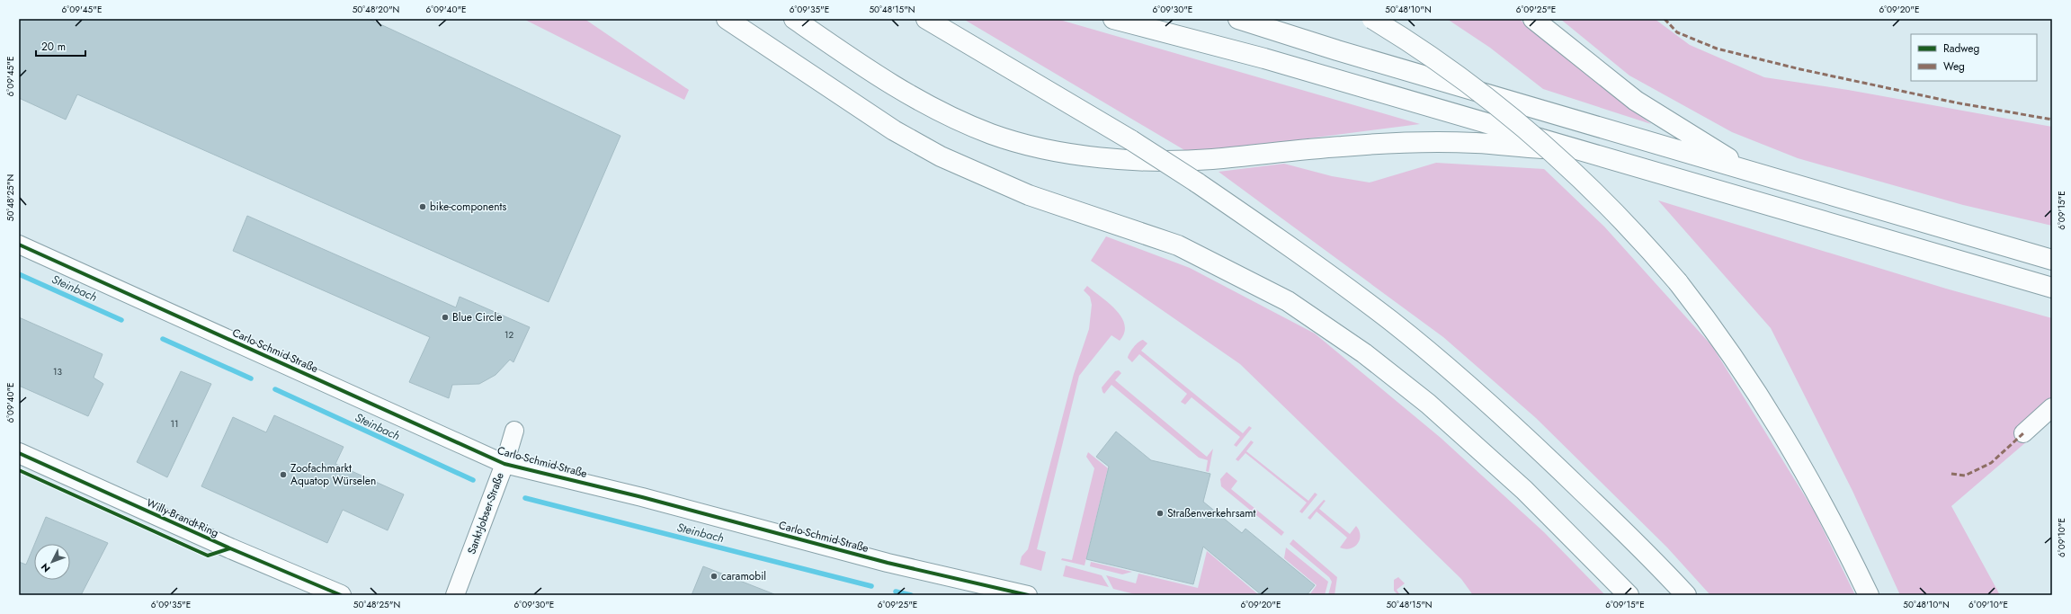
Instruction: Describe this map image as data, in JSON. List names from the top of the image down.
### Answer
{
  "streets": {
    "main road": ["Willy-Brandt-Ring"],
    "street": ["Carlo-Schmid-Straße", "Sankt-Jobser-Straße"]
  },
  "crossings": [
    ["Carlo-Schmid-Straße", "Sankt-Jobser-Straße"]
  ],
  "water": ["Steinbach"],
  "places": [
    "bike-components",
    "Blue Circle",
    "Zoofachmarkt Aquatop Würselen",
    "Straßenverkehrsamt",
    "caramobil"
  ],
  "house_numbers": ["12", "13", "11"],
  "legend": ["Radweg", "Weg"],
  "scale_bar": "20 m",
  "north": "bottom left",
  "coordinates": [
    "6°09'45\"E",
    "50°48'20\"N",
    "6°09'40\"E",
    "6°09'35\"E",
    "50°48'15\"N",
    "6°09'30\"E",
    "50°48'10\"N",
    "6°09'25\"E",
    "6°09'20\"E",
    "50°48'25\"N",
    "6°09'15\"E",
    "6°09'10\"E"
  ]
}
